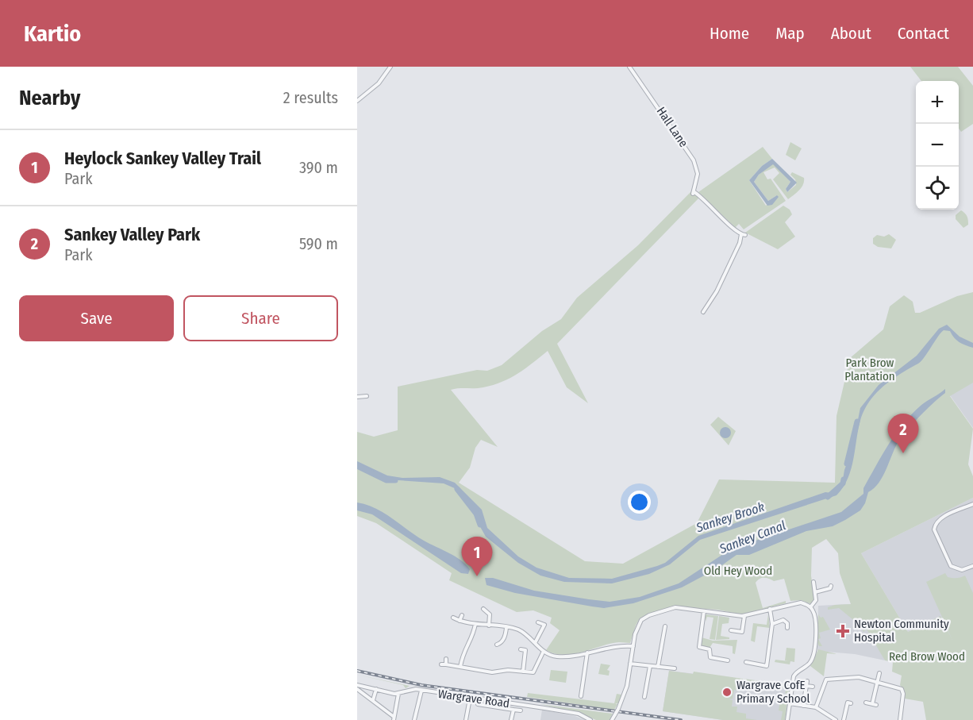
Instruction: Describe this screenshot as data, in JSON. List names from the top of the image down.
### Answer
{
  "streets": {
    "street": ["Hall Lane", "Wargrave Road"]
  },
  "water": ["Sankey Brook", "Sankey Canal"],
  "parks": ["Park Brow Plantation", "Old Hey Wood", "Red Brow Wood"],
  "places": {
    "health": ["Newton Community Hospital"],
    "other": ["Wargrave CofE Primary School"]
  },
  "page": {
    "header": "Kartio",
    "nav": [
      "Home",
      "Map",
      "About",
      "Contact"
    ],
    "heading": ["Nearby", "2 results"],
    "map_buttons": ["+", "−"],
    "list": [
      {
        "mark": "1",
        "name": "Heylock Sankey Valley Trail",
        "note": "Park",
        "value": "390 m"
      },
      {
        "mark": "2",
        "name": "Sankey Valley Park",
        "note": "Park",
        "value": "590 m"
      }
    ],
    "buttons": ["Save", "Share"],
    "pins": ["2", "1"]
  }
}
